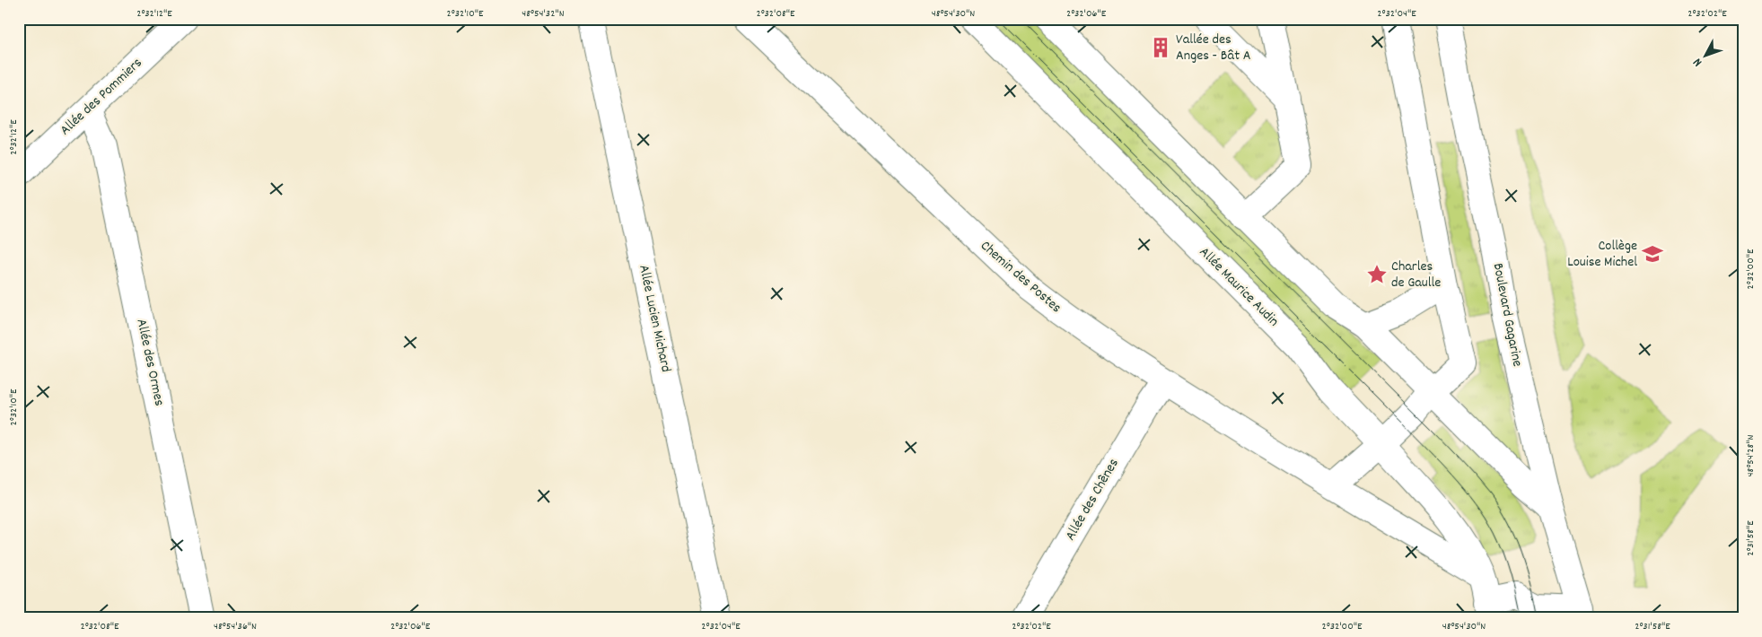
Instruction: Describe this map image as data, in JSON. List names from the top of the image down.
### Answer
{
  "streets": {
    "street": [
      "Allée des Pommiers",
      "Chemin des Postes",
      "Allée Maurice Audin",
      "Boulevard Gagarine",
      "Allée Lucien Michard",
      "Allée des Ormes",
      "Allée des Chênes"
    ]
  },
  "crossings": [
    ["Allée des Pommiers", "Allée des Ormes"],
    ["Chemin des Postes", "Allée Maurice Audin"],
    ["Chemin des Postes", "Allée des Chênes"]
  ],
  "places": {
    "building": ["Vallée des Anges - Bât A"],
    "school or university": ["Collège Louise Michel"],
    "place": ["Charles de Gaulle"]
  },
  "north": "bottom left",
  "coordinates": [
    "2°32'12\"E",
    "2°32'10\"E",
    "48°54'32\"N",
    "2°32'08\"E",
    "48°54'30\"N",
    "2°32'06\"E",
    "2°32'04\"E",
    "2°32'02\"E",
    "2°32'00\"E",
    "48°54'28\"N",
    "2°31'58\"E",
    "48°54'36\"N"
  ]
}
